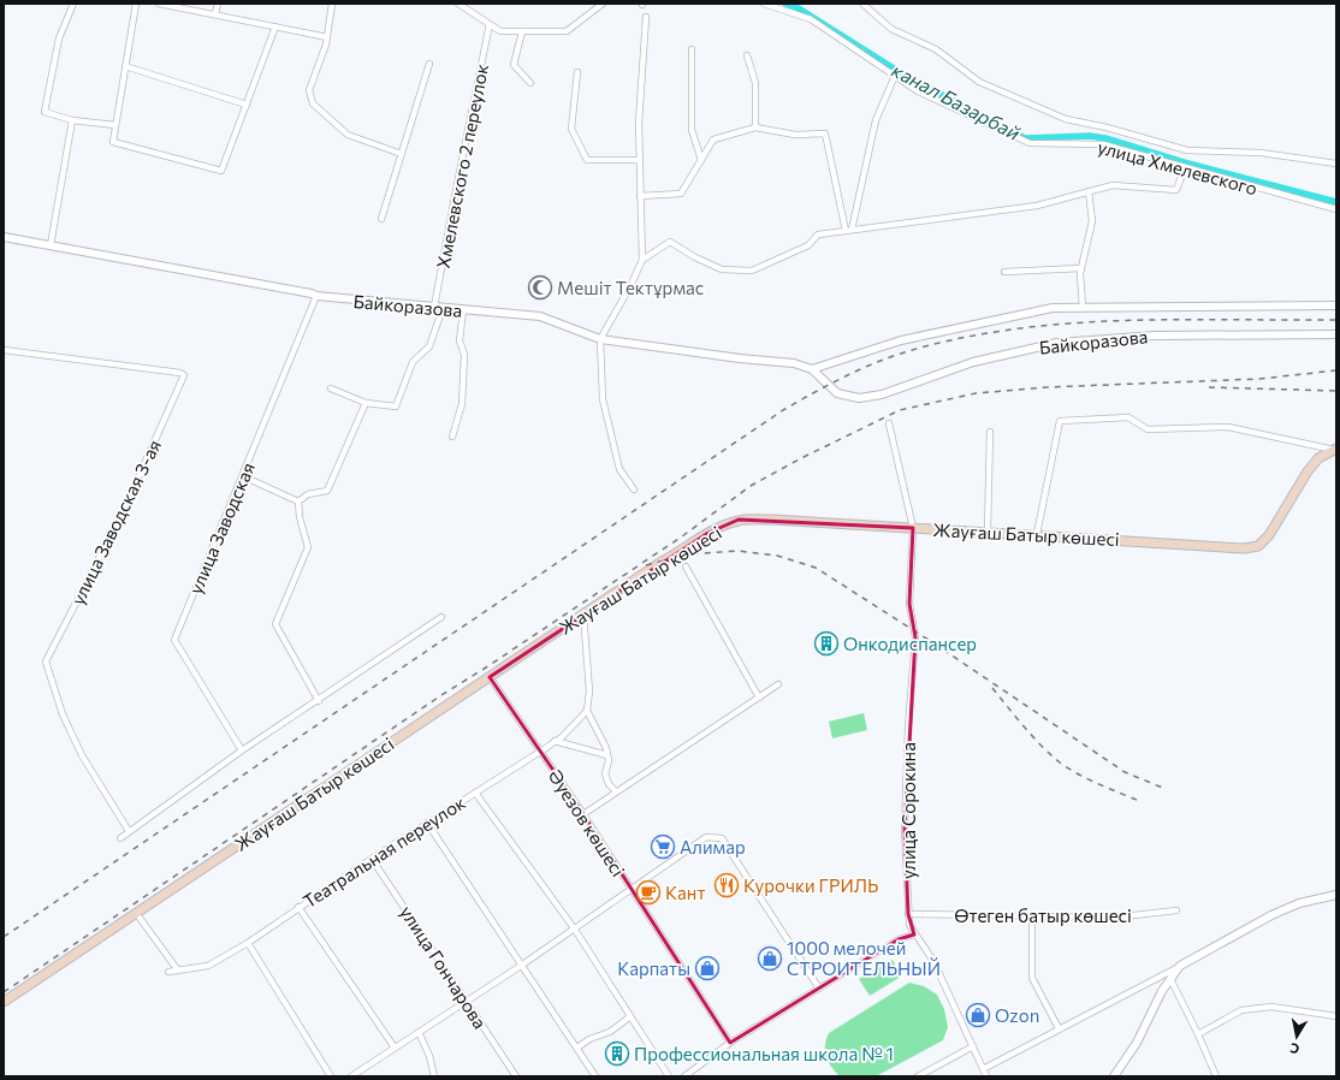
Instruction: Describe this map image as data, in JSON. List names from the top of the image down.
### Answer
{
  "streets": {
    "main road": ["Жауғаш Батыр көшесі"],
    "street": [
      "Хмелевского 2 переулок",
      "улица Хмелевского",
      "Байкоразова",
      "улица Заводская 3-ая",
      "улица Заводская",
      "улица Сорокина",
      "Әуезов көшесі",
      "Театральная переулок",
      "Өтеген батыр көшесі",
      "улица Гончарова"
    ]
  },
  "crossings": [
    ["Хмелевского 2 переулок", "Байкоразова"],
    ["Байкоразова", "улица Заводская"],
    ["Жауғаш Батыр көшесі", "улица Сорокина"],
    ["Жауғаш Батыр көшесі", "Әуезов көшесі"],
    ["улица Сорокина", "Өтеген батыр көшесі"],
    ["Әуезов көшесі", "Театральная переулок"],
    ["Театральная переулок", "улица Гончарова"]
  ],
  "water": ["канал Базарбай"],
  "places": {
    "mosque": ["Мешіт Тектұрмас"],
    "building": ["Онкодиспансер", "Профессиональная школа № 1"],
    "supermarket": ["Алимар"],
    "restaurant": ["Курочки ГРИЛЬ"],
    "cafe": ["Кант"],
    "shop": ["1000 мелочей СТРОИТЕЛЬНЫЙ", "Карпаты", "Ozon"]
  },
  "north": "bottom"
}
